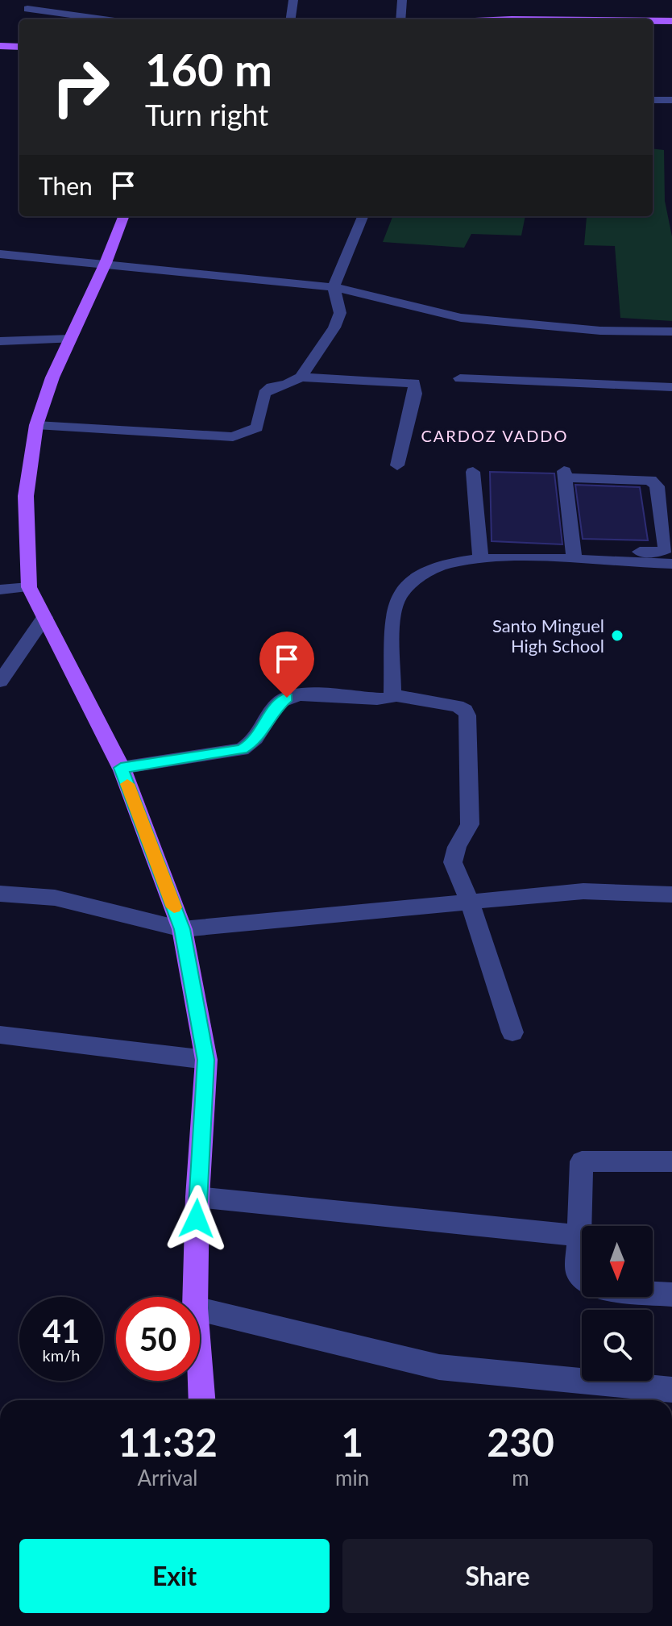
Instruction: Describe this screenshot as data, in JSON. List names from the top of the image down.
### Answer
{
  "districts": ["CARDOZ VADDO"],
  "places": ["Santo Minguel High School"],
  "north": "bottom",
  "page": {
    "turn": ["160 m", "Turn right"],
    "then": "Then",
    "speed": "41 km/h",
    "limit": "50",
    "eta": [
      "11:32",
      "Arrival",
      "1",
      "min",
      "230",
      "m"
    ],
    "buttons": ["Exit", "Share"]
  }
}
